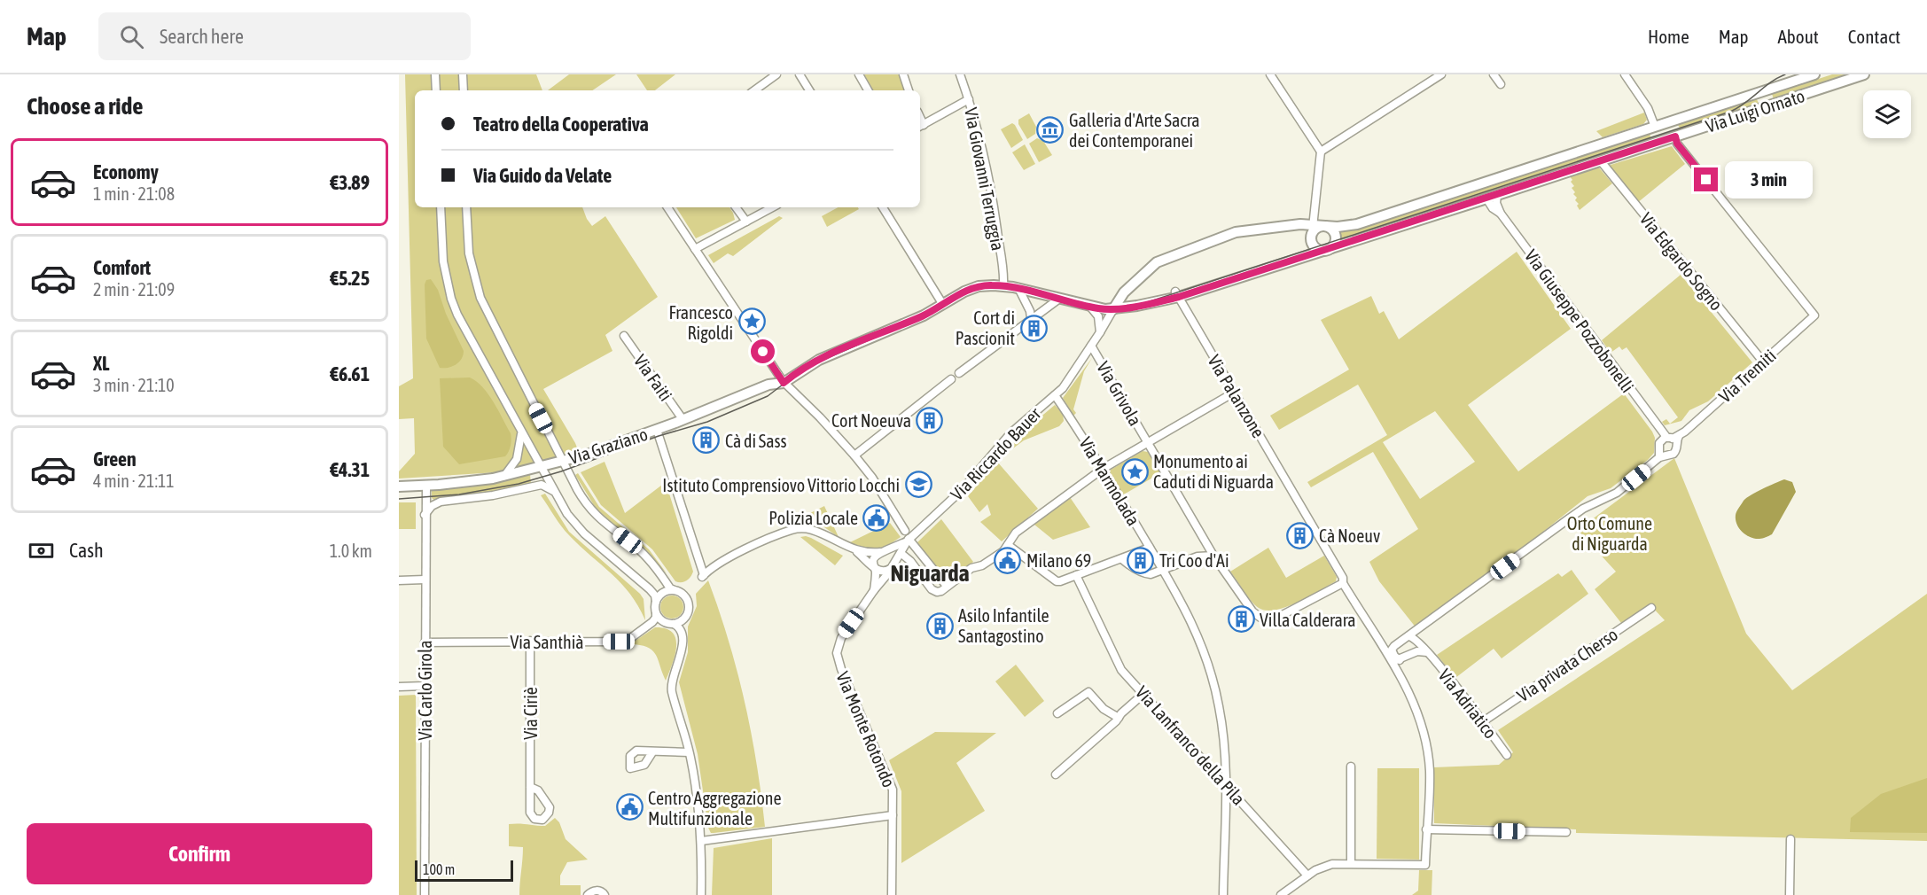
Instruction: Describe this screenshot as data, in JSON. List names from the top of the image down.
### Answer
{
  "streets": {
    "main road": ["Via Luigi Ornato", "Via Graziano"],
    "street": [
      "Via Giovanni Terruggia",
      "Via Edgardo Sogno",
      "Via Giuseppe Pozzobonelli",
      "Via Tremiti",
      "Via Faiti",
      "Via Grivola",
      "Via Palanzone",
      "Via Riccardo Bauer",
      "Via Marmolada",
      "Via Santhià",
      "Via privata Cherso",
      "Via Carlo Girola",
      "Via Adriatico",
      "Via Ciriè",
      "Via Monte Rotondo",
      "Via Lanfranco della Pila"
    ]
  },
  "crossings": [
    ["Via Luigi Ornato", "Via Giovanni Terruggia"],
    ["Via Luigi Ornato", "Via Edgardo Sogno"],
    ["Via Luigi Ornato", "Via Giuseppe Pozzobonelli"],
    ["Via Luigi Ornato", "Via Tremiti"],
    ["Via Luigi Ornato", "Via Palanzone"],
    ["Via Luigi Ornato", "Via Graziano"],
    ["Via Luigi Ornato", "Via Riccardo Bauer"],
    ["Via Edgardo Sogno", "Via Tremiti"],
    ["Via Giuseppe Pozzobonelli", "Via Tremiti"],
    ["Via Tremiti", "Via Adriatico"],
    ["Via Faiti", "Via Graziano"],
    ["Via Grivola", "Via Riccardo Bauer"],
    ["Via Graziano", "Via Carlo Girola"],
    ["Via Riccardo Bauer", "Via Marmolada"],
    ["Via Riccardo Bauer", "Via Monte Rotondo"],
    ["Via Marmolada", "Via Lanfranco della Pila"],
    ["Via Santhià", "Via Carlo Girola"],
    ["Via Santhià", "Via Ciriè"],
    ["Via privata Cherso", "Via Adriatico"]
  ],
  "districts": ["Niguarda"],
  "parks": ["Orto Comune di Niguarda"],
  "places": {
    "museum": ["Galleria d'Arte Sacra dei Contemporanei"],
    "place": ["Francesco Rigoldi", "Monumento ai Caduti di Niguarda"],
    "building": [
      "Cort di Pascionit",
      "Cort Noeuva",
      "Cà di Sass",
      "Cà Noeuv",
      "Tri Coo d'Ai",
      "Villa Calderara",
      "Asilo Infantile Santagostino"
    ],
    "school or university": ["Istituto Comprensiovo Vittorio Locchi"],
    "public building": ["Polizia Locale", "Milano 69", "Centro Aggregazione Multifunzionale"]
  },
  "scale_bar": "100 m",
  "page": {
    "header": "Map",
    "search": "Search here",
    "nav": [
      "Home",
      "Map",
      "About",
      "Contact"
    ],
    "heading": "Choose a ride",
    "banner": ["Teatro della Cooperativa", "Via Guido da Velate"],
    "list": [
      {
        "name": "Economy",
        "note": "1 min · 21:08",
        "value": "€3.89"
      },
      {
        "name": "Comfort",
        "note": "2 min · 21:09",
        "value": "€5.25"
      },
      {
        "name": "XL",
        "note": "3 min · 21:10",
        "value": "€6.61"
      },
      {
        "name": "Green",
        "note": "4 min · 21:11",
        "value": "€4.31"
      }
    ],
    "bubble": "3 min",
    "pay": ["Cash", "1.0 km"],
    "buttons": "Confirm",
    "scale": "100 m"
  }
}
